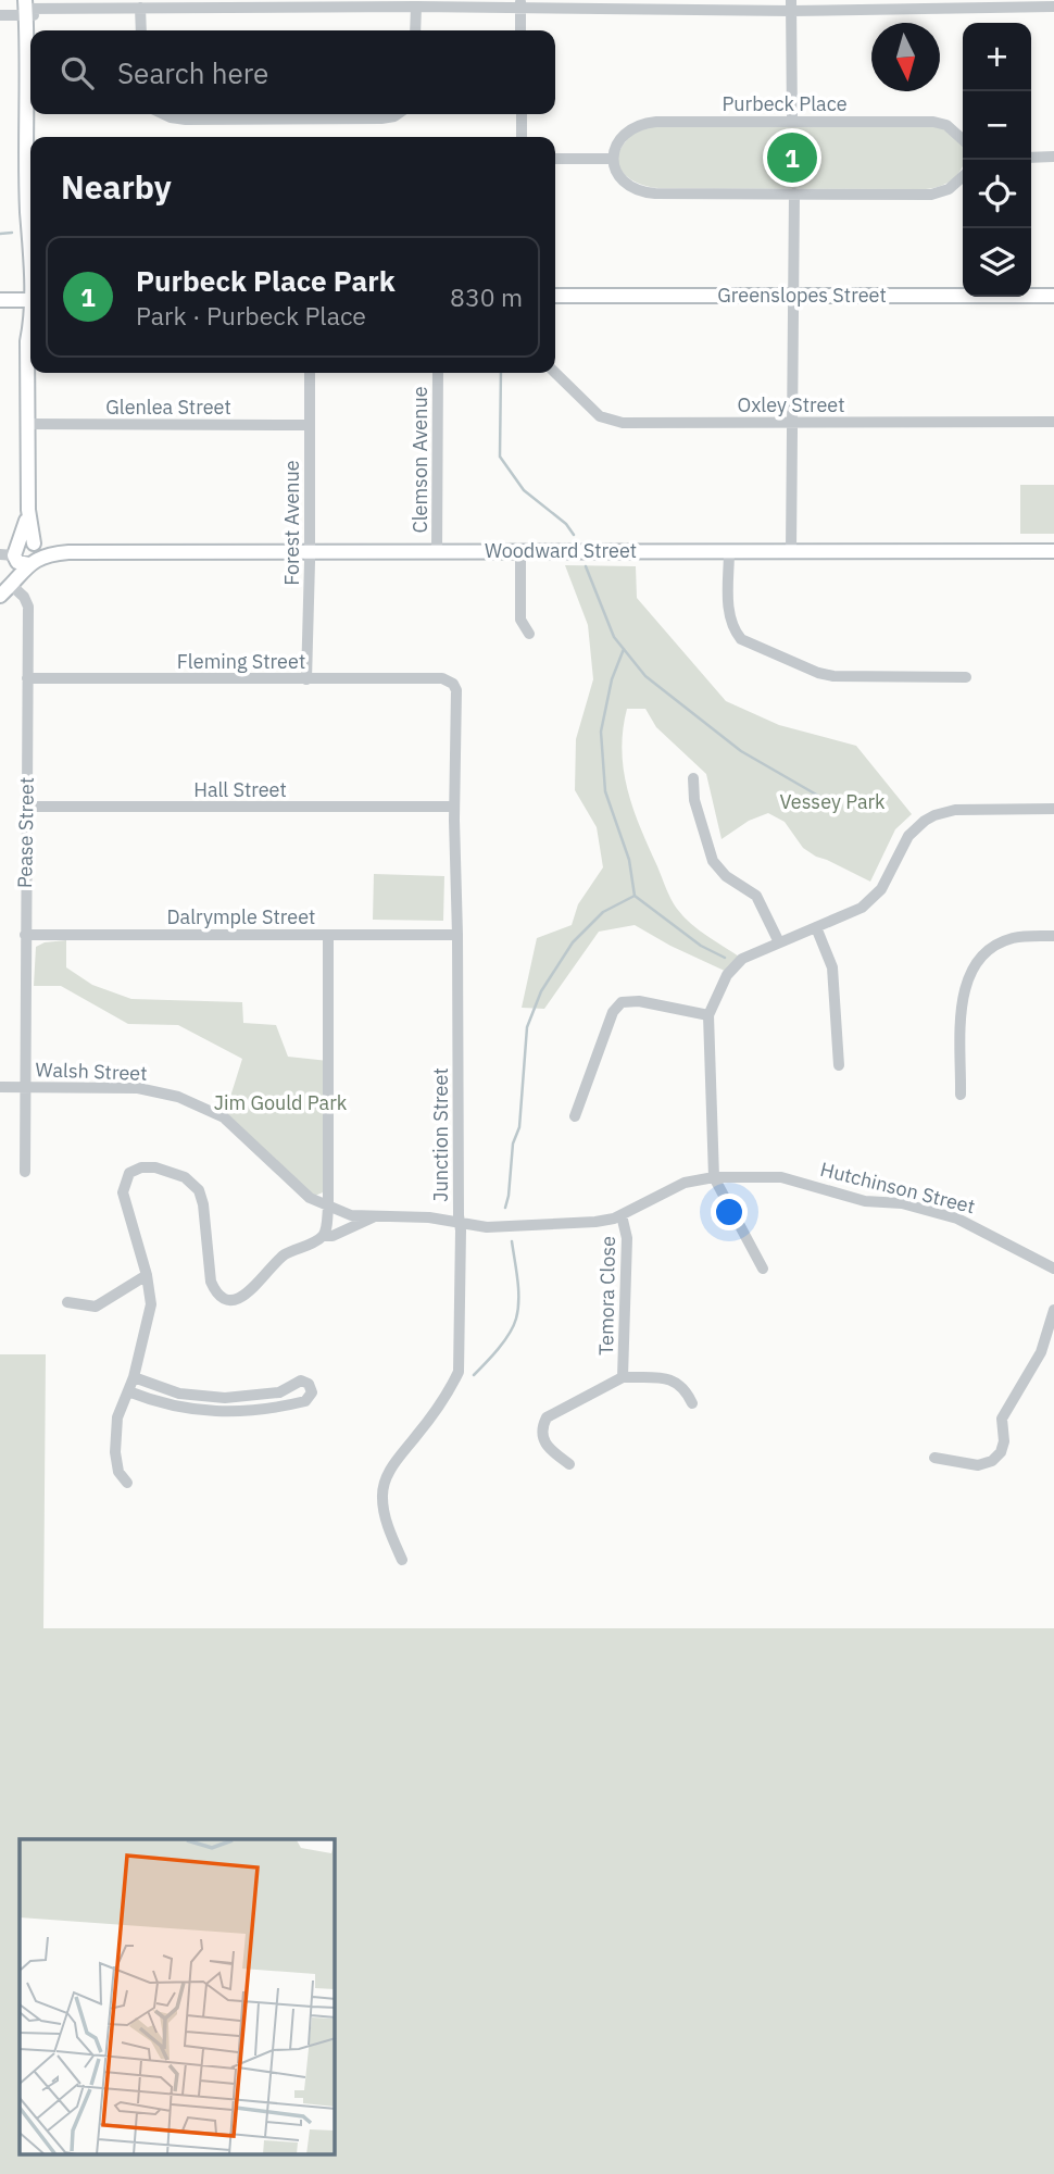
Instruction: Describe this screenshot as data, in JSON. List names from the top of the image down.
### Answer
{
  "streets": {
    "street": [
      "Purbeck Place",
      "Greenslopes Street",
      "Oxley Street",
      "Glenlea Street",
      "Clemson Avenue",
      "Forest Avenue",
      "Woodward Street",
      "Fleming Street",
      "Hall Street",
      "Pease Street",
      "Dalrymple Street",
      "Walsh Street",
      "Junction Street",
      "Hutchinson Street",
      "Temora Close"
    ]
  },
  "crossings": [
    ["Glenlea Street", "Forest Avenue"],
    ["Clemson Avenue", "Woodward Street"],
    ["Forest Avenue", "Woodward Street"],
    ["Forest Avenue", "Fleming Street"],
    ["Fleming Street", "Pease Street"],
    ["Fleming Street", "Junction Street"],
    ["Hall Street", "Pease Street"],
    ["Hall Street", "Junction Street"],
    ["Pease Street", "Dalrymple Street"],
    ["Pease Street", "Walsh Street"],
    ["Dalrymple Street", "Junction Street"],
    ["Walsh Street", "Junction Street"],
    ["Walsh Street", "Hutchinson Street"],
    ["Junction Street", "Hutchinson Street"],
    ["Hutchinson Street", "Temora Close"]
  ],
  "parks": ["Vessey Park", "Jim Gould Park"],
  "north": "bottom",
  "page": {
    "map_buttons": ["+", "−"],
    "search": "Search here",
    "pins": "1",
    "heading": "Nearby",
    "list": [
      {
        "mark": "1",
        "name": "Purbeck Place Park",
        "note": "Park · Purbeck Place",
        "value": "830 m"
      }
    ]
  }
}
